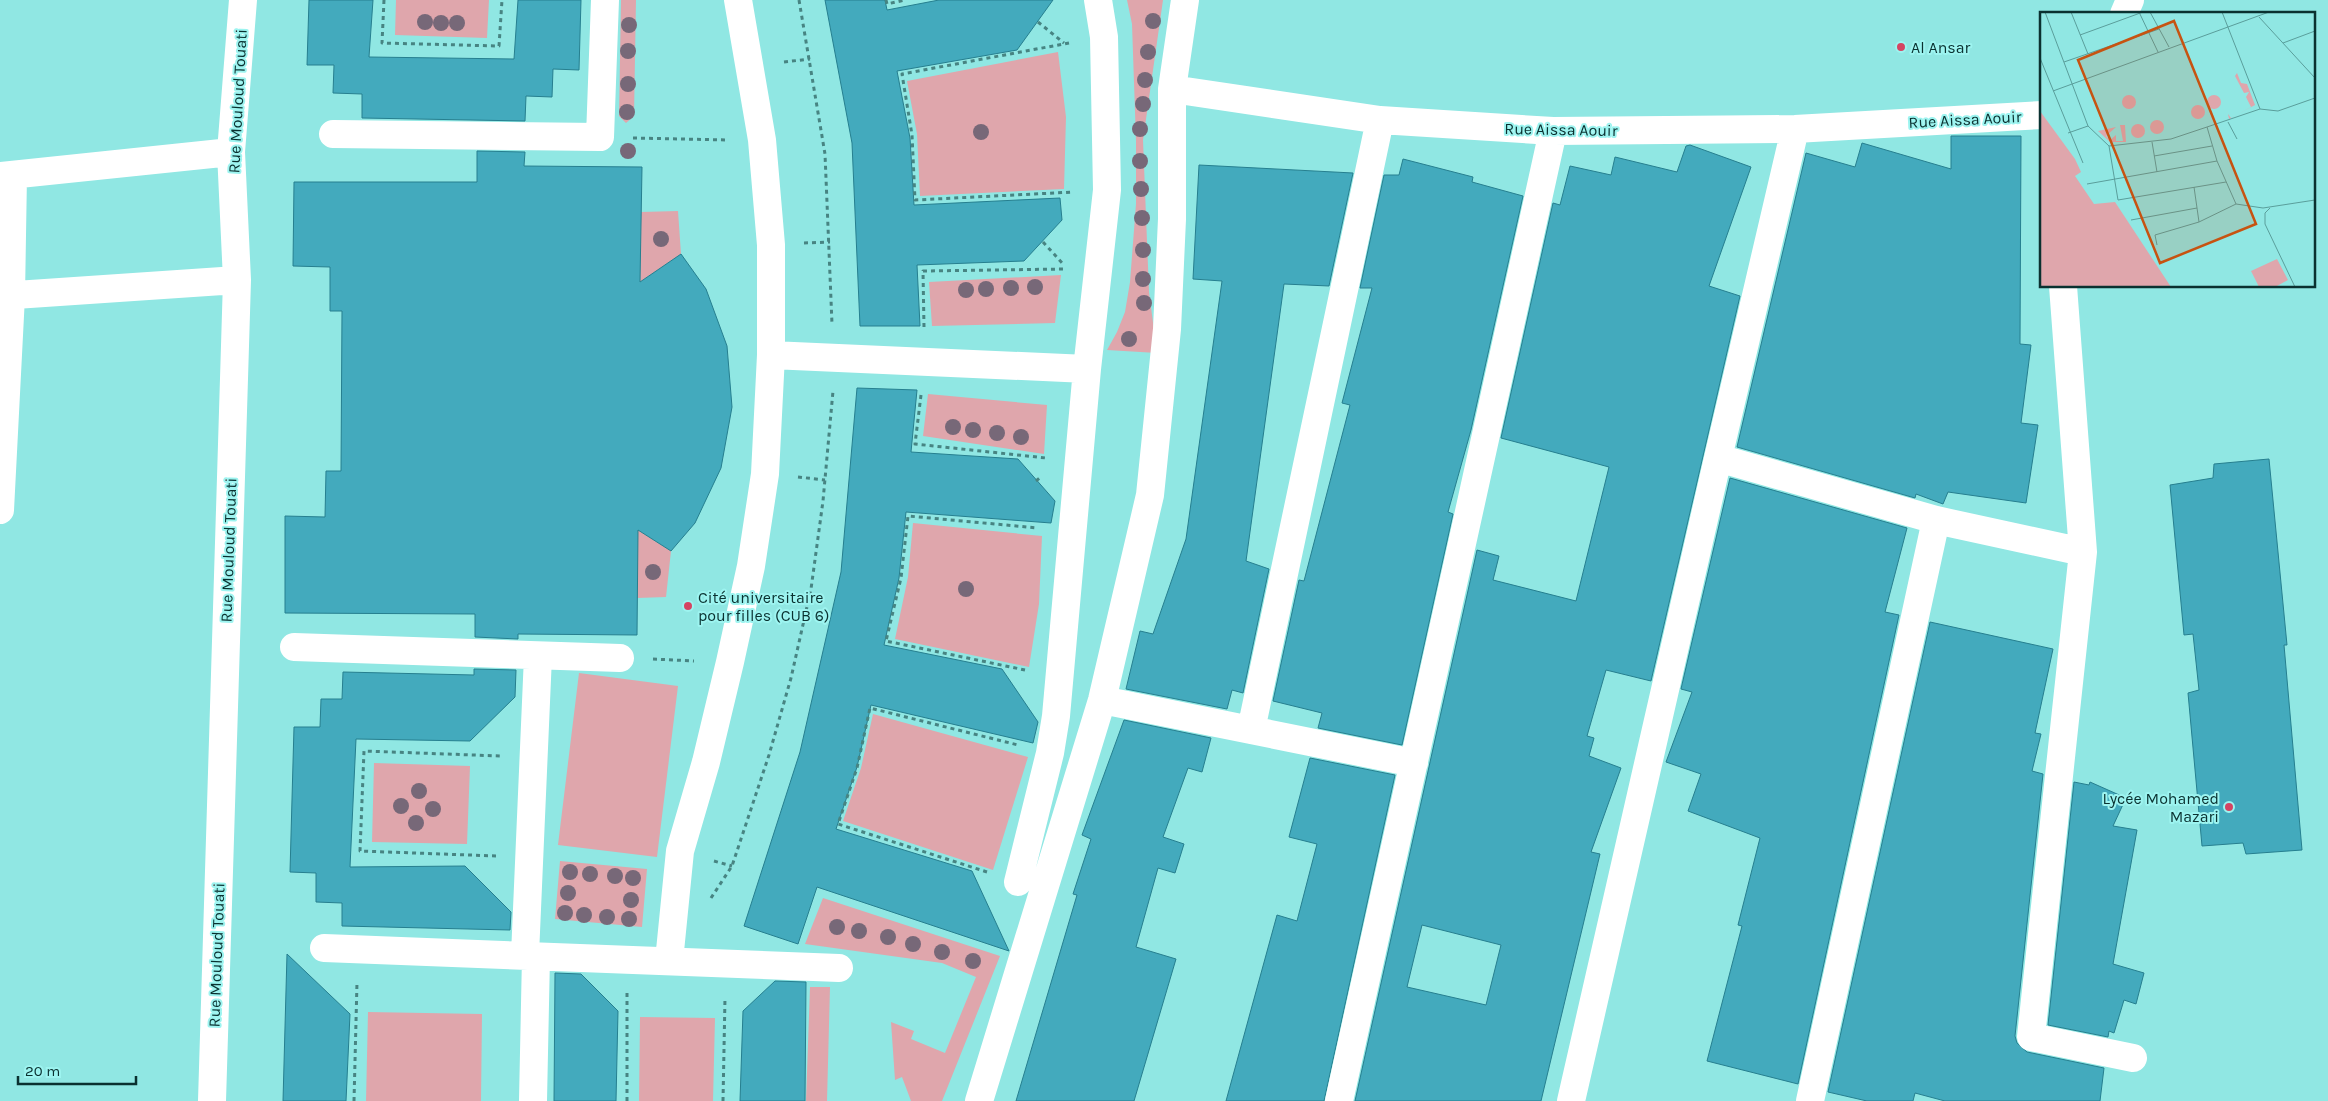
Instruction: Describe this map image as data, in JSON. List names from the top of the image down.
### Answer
{
  "streets": {
    "street": ["Rue Mouloud Touati", "Rue Aissa Aouir"]
  },
  "places": ["Al Ansar", "Cité universitaire pour filles (CUB 6)", "Lycée Mohamed Mazari"],
  "scale_bar": "20 m"
}
